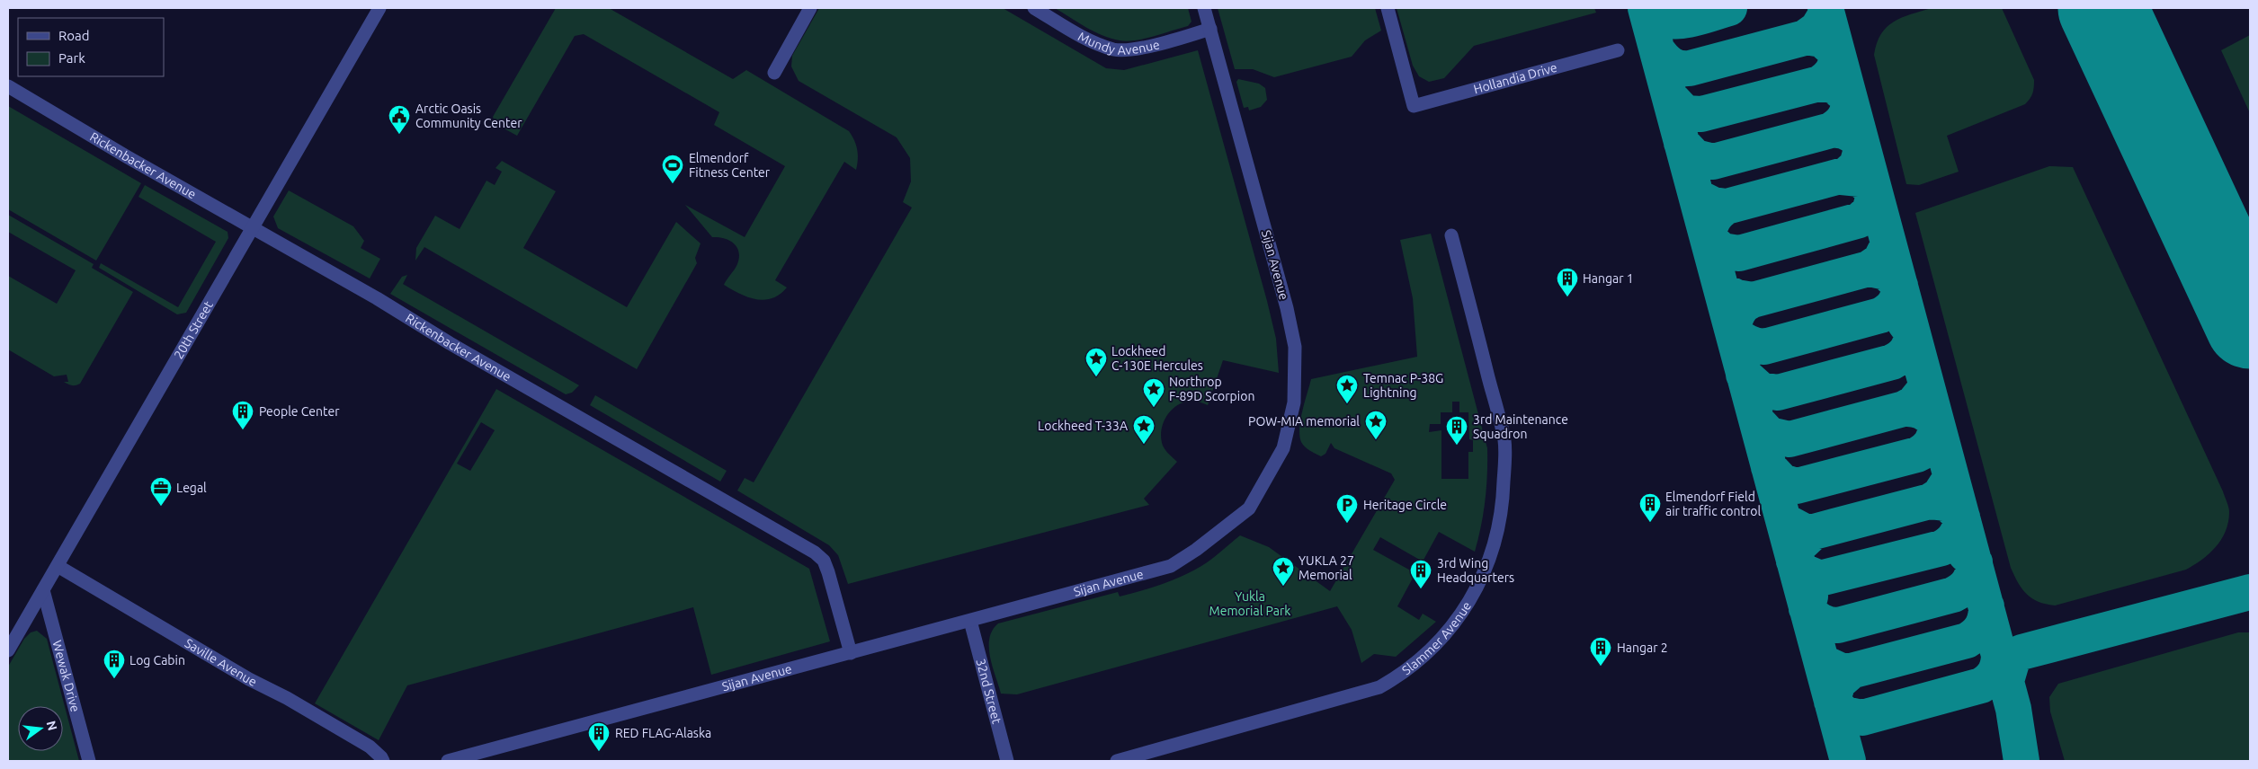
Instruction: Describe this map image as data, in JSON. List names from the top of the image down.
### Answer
{
  "streets": {
    "street": [
      "Mundy Avenue",
      "Hollandia Drive",
      "Rickenbacker Avenue",
      "Sijan Avenue",
      "20th Street",
      "Slammer Avenue",
      "Saville Avenue",
      "Wewak Drive",
      "32nd Street"
    ]
  },
  "crossings": [
    ["Mundy Avenue", "Sijan Avenue"],
    ["Rickenbacker Avenue", "Sijan Avenue"],
    ["Rickenbacker Avenue", "20th Street"],
    ["Sijan Avenue", "32nd Street"],
    ["20th Street", "Saville Avenue"],
    ["20th Street", "Wewak Drive"]
  ],
  "parks": ["Yukla Memorial Park"],
  "places": {
    "public building": ["Arctic Oasis Community Center"],
    "sports": ["Elmendorf Fitness Center"],
    "building": [
      "Hangar 1",
      "People Center",
      "3rd Maintenance Squadron",
      "Elmendorf Field air traffic control",
      "3rd Wing Headquarters",
      "Hangar 2",
      "Log Cabin",
      "RED FLAG-Alaska"
    ],
    "place": [
      "Lockheed C-130E Hercules",
      "Temnac P-38G Lightning",
      "Northrop F-89D Scorpion",
      "POW-MIA memorial",
      "Lockheed T-33A",
      "YUKLA 27 Memorial"
    ],
    "office": ["Legal"],
    "parking": ["Heritage Circle"]
  },
  "legend": ["Road", "Park"],
  "north": "right"
}
